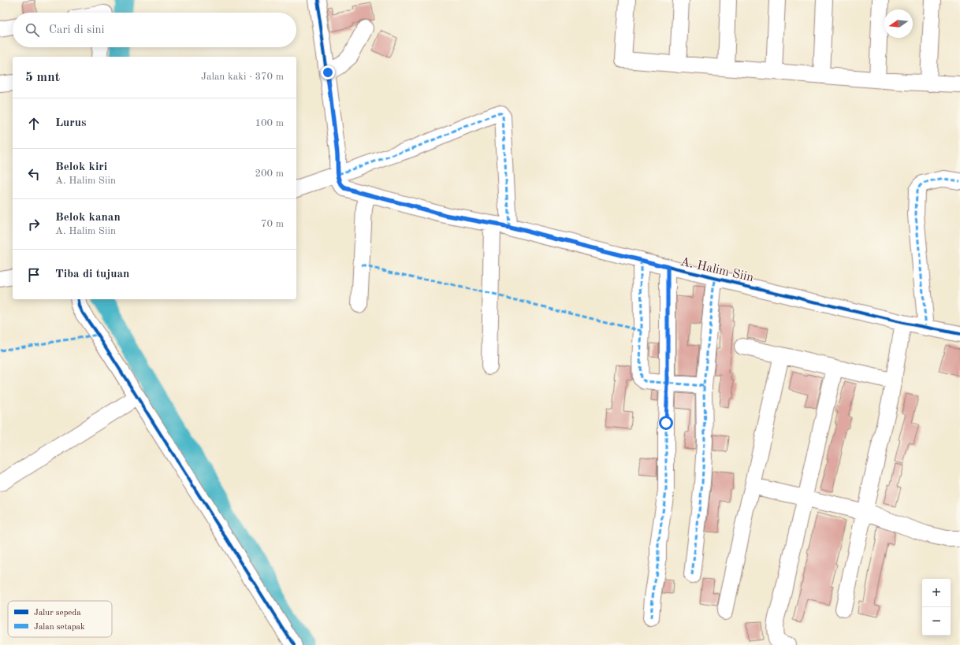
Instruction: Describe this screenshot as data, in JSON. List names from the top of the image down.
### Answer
{
  "streets": {
    "street": ["A. Halim Siin"]
  },
  "legend": ["Jalur sepeda", "Jalan setapak"],
  "north": "left",
  "page": {
    "search": "Cari di sini",
    "heading": ["5 mnt", "Jalan kaki · 370 m"],
    "list": [
      ["Lurus", "100 m"],
      ["Belok kiri", "A. Halim Siin", "200 m"],
      ["Belok kanan", "A. Halim Siin", "70 m"],
      "Tiba di tujuan"
    ],
    "map_buttons": ["+", "−"]
  }
}
